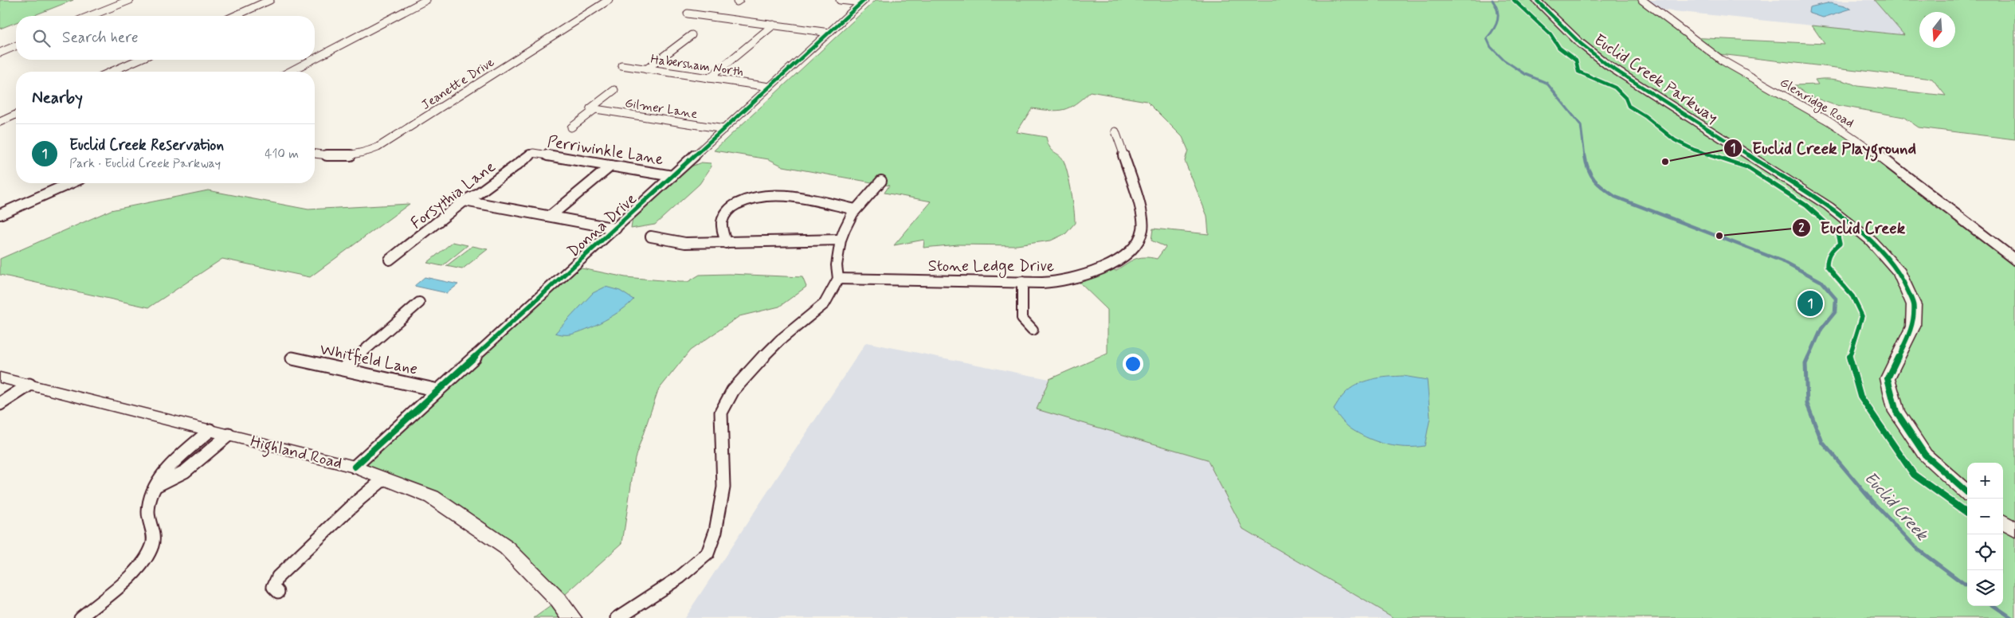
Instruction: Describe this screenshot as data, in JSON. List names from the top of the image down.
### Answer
{
  "streets": {
    "street": [
      "Habersham North",
      "Euclid Creek Parkway",
      "Jeanette Drive",
      "Glenridge Road",
      "Gilmer Lane",
      "Perriwinkle Lane",
      "Forsythia Lane",
      "Donna Drive",
      "Stone Ledge Drive",
      "Whitfield Lane",
      "Highland Road"
    ]
  },
  "crossings": [
    ["Habersham North", "Donna Drive"],
    ["Gilmer Lane", "Donna Drive"],
    ["Perriwinkle Lane", "Forsythia Lane"],
    ["Perriwinkle Lane", "Donna Drive"],
    ["Donna Drive", "Whitfield Lane"],
    ["Donna Drive", "Highland Road"]
  ],
  "water": ["Euclid Creek"],
  "places": ["Euclid Creek Playground", "Euclid Creek"],
  "north": "bottom",
  "page": {
    "search": "Search here",
    "heading": "Nearby",
    "list": [
      {
        "mark": "1",
        "name": "Euclid Creek Reservation",
        "note": "Park · Euclid Creek Parkway",
        "value": "410 m"
      }
    ],
    "pins": "1",
    "map_buttons": ["+", "−"]
  }
}
